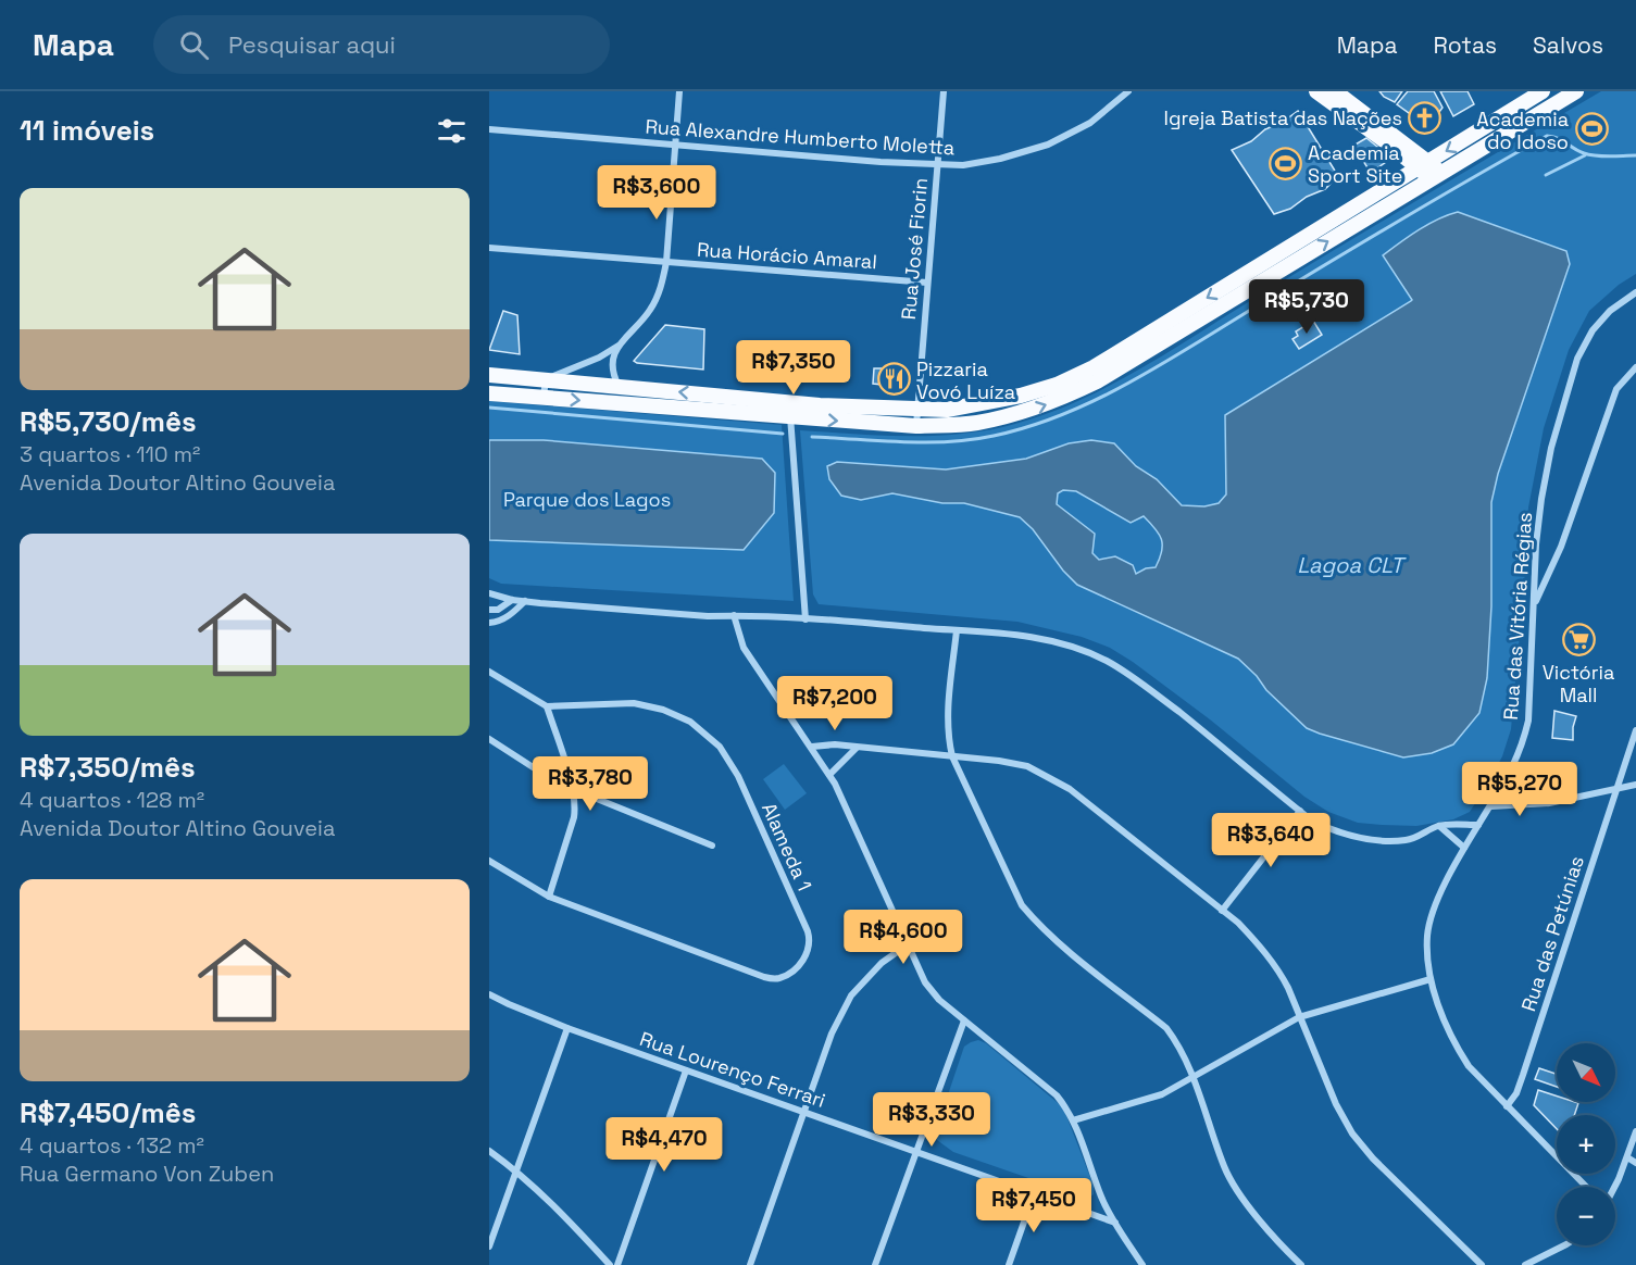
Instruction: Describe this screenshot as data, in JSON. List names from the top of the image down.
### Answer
{
  "streets": {
    "street": [
      "Rua Alexandre Humberto Moletta",
      "Rua José Fiorin",
      "Rua Horácio Amaral",
      "Rua das Vitória Régias",
      "Alameda 1",
      "Rua das Petúnias",
      "Rua Lourenço Ferrari"
    ]
  },
  "crossings": [
    ["Rua Alexandre Humberto Moletta", "Rua José Fiorin"],
    ["Rua José Fiorin", "Rua Horácio Amaral"],
    ["Rua das Vitória Régias", "Rua das Petúnias"]
  ],
  "water": ["Lagoa CLT"],
  "parks": ["Parque dos Lagos"],
  "places": {
    "church": ["Igreja Batista das Nações"],
    "sports": ["Academia do Idoso", "Academia Sport Site"],
    "restaurant": ["Pizzaria Vovó Luíza"],
    "supermarket": ["Victória Mall"]
  },
  "north": "bottom right",
  "page": {
    "header": "Mapa",
    "search": "Pesquisar aqui",
    "nav": ["Mapa", "Rotas", "Salvos"],
    "heading": "11 imóveis",
    "price": [
      "R$3,600",
      "R$5,730",
      "R$7,350",
      "R$7,200",
      "R$3,780",
      "R$5,270",
      "R$3,640",
      "R$4,600",
      "R$3,330",
      "R$4,470",
      "R$7,450"
    ],
    "list": [
      {
        "name": "R$5,730/mês",
        "note": "3 quartos · 110 m² · Avenida Doutor Altino Gouveia"
      },
      {
        "name": "R$7,350/mês",
        "note": "4 quartos · 128 m² · Avenida Doutor Altino Gouveia"
      },
      {
        "name": "R$7,450/mês",
        "note": "4 quartos · 132 m² · Rua Germano Von Zuben"
      }
    ],
    "map_buttons": ["+", "−"]
  }
}
